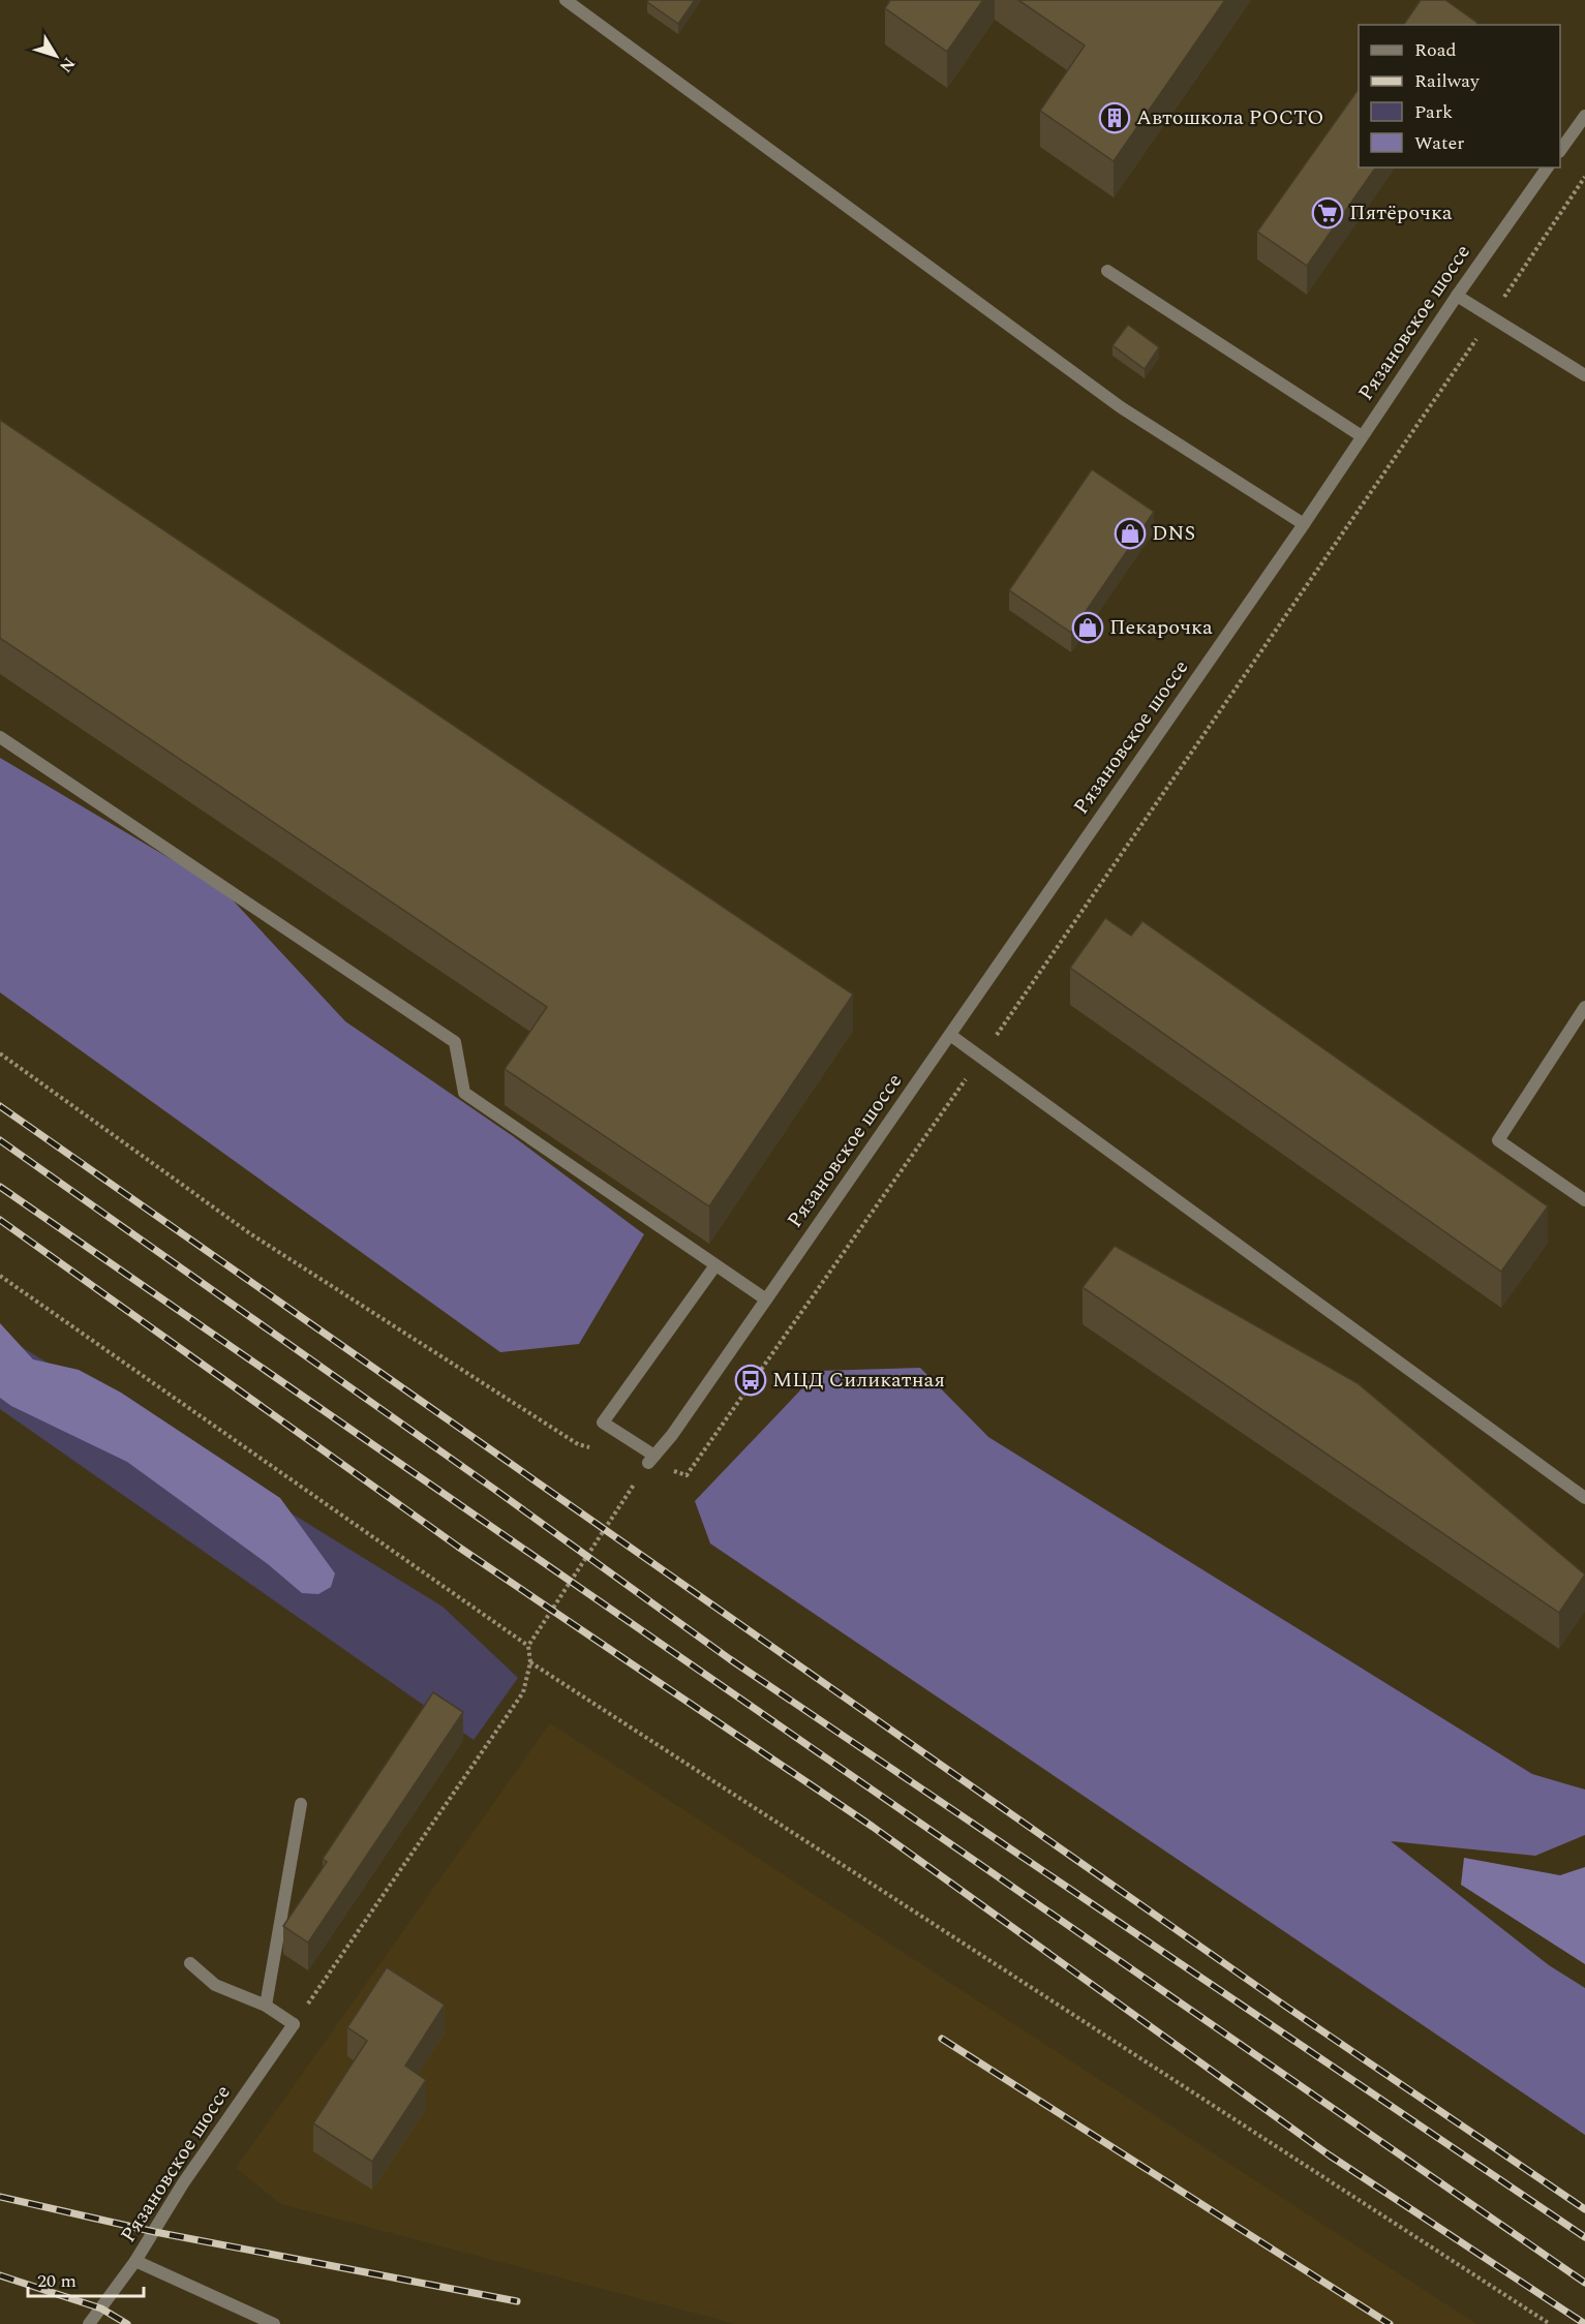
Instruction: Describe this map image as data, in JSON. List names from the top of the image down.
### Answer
{
  "streets": {
    "street": ["Рязановское шоссе"]
  },
  "places": {
    "building": ["Автошкола РОСТО"],
    "supermarket": ["Пятёрочка"],
    "shop": ["DNS", "Пекарочка"],
    "bus stop": ["МЦД Силикатная"]
  },
  "legend": [
    "Road",
    "Railway",
    "Park",
    "Water"
  ],
  "scale_bar": "20 m",
  "north": "bottom right"
}
